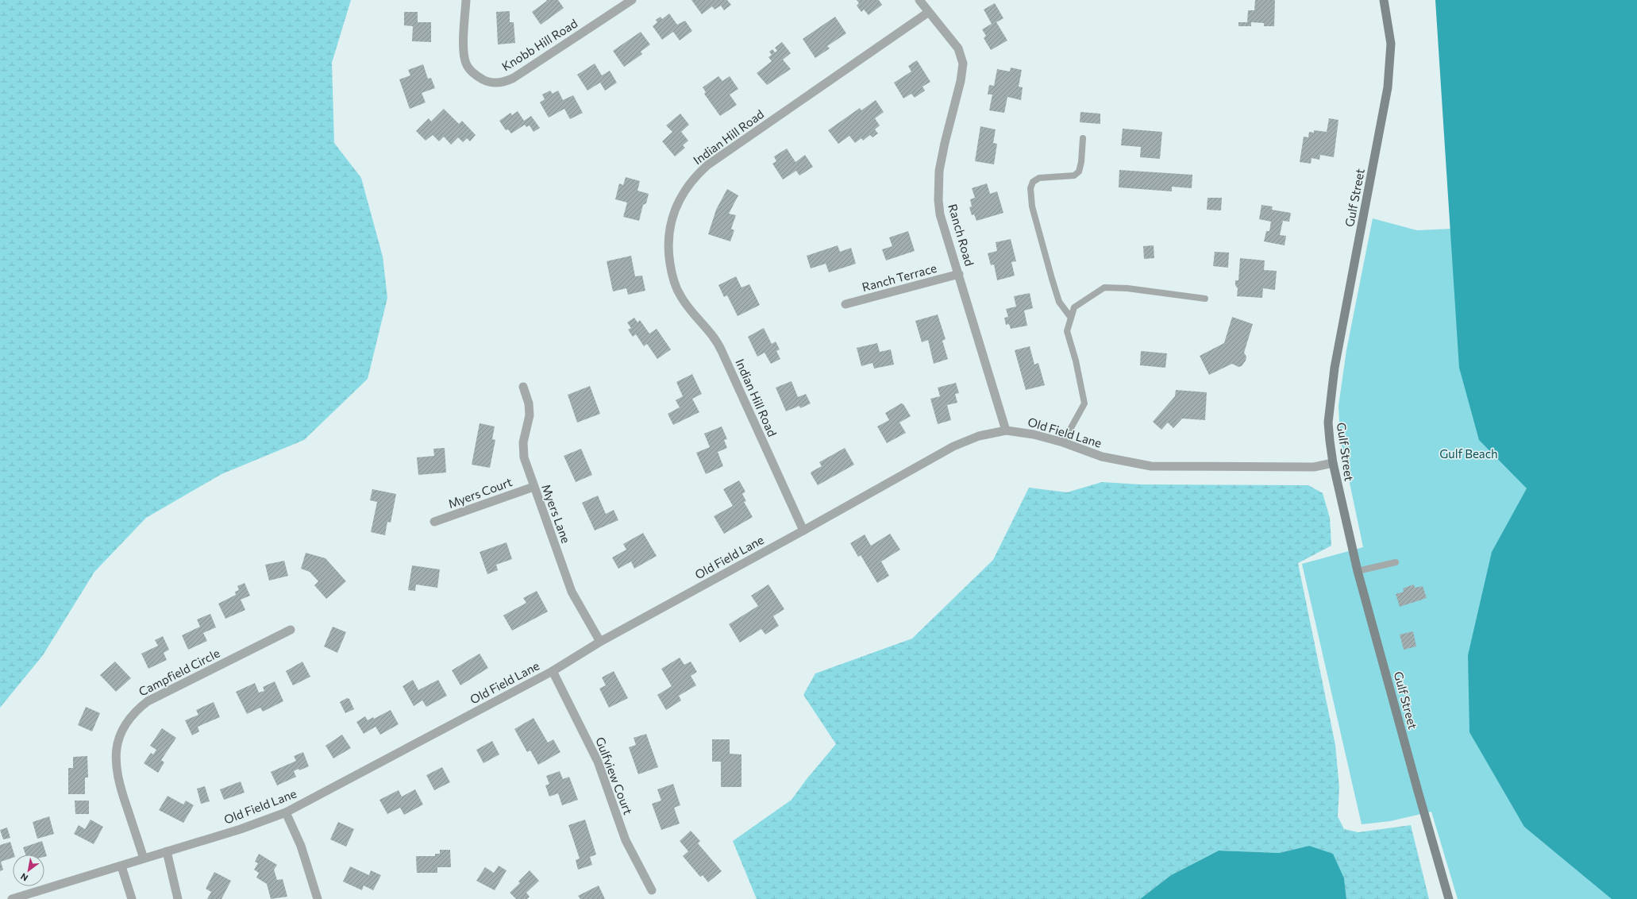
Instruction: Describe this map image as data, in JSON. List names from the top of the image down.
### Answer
{
  "streets": {
    "main road": ["Gulf Street"],
    "street": [
      "Knobb Hill Road",
      "Indian Hill Road",
      "Ranch Road",
      "Ranch Terrace",
      "Old Field Lane",
      "Myers Court",
      "Myers Lane",
      "Campfield Circle",
      "Gulfview Court"
    ]
  },
  "crossings": [
    ["Indian Hill Road", "Ranch Road"],
    ["Indian Hill Road", "Old Field Lane"],
    ["Gulf Street", "Old Field Lane"],
    ["Ranch Road", "Ranch Terrace"],
    ["Ranch Road", "Old Field Lane"],
    ["Old Field Lane", "Myers Lane"],
    ["Old Field Lane", "Campfield Circle"],
    ["Old Field Lane", "Gulfview Court"],
    ["Myers Court", "Myers Lane"]
  ],
  "parks": ["Gulf Beach"],
  "north": "bottom left"
}
